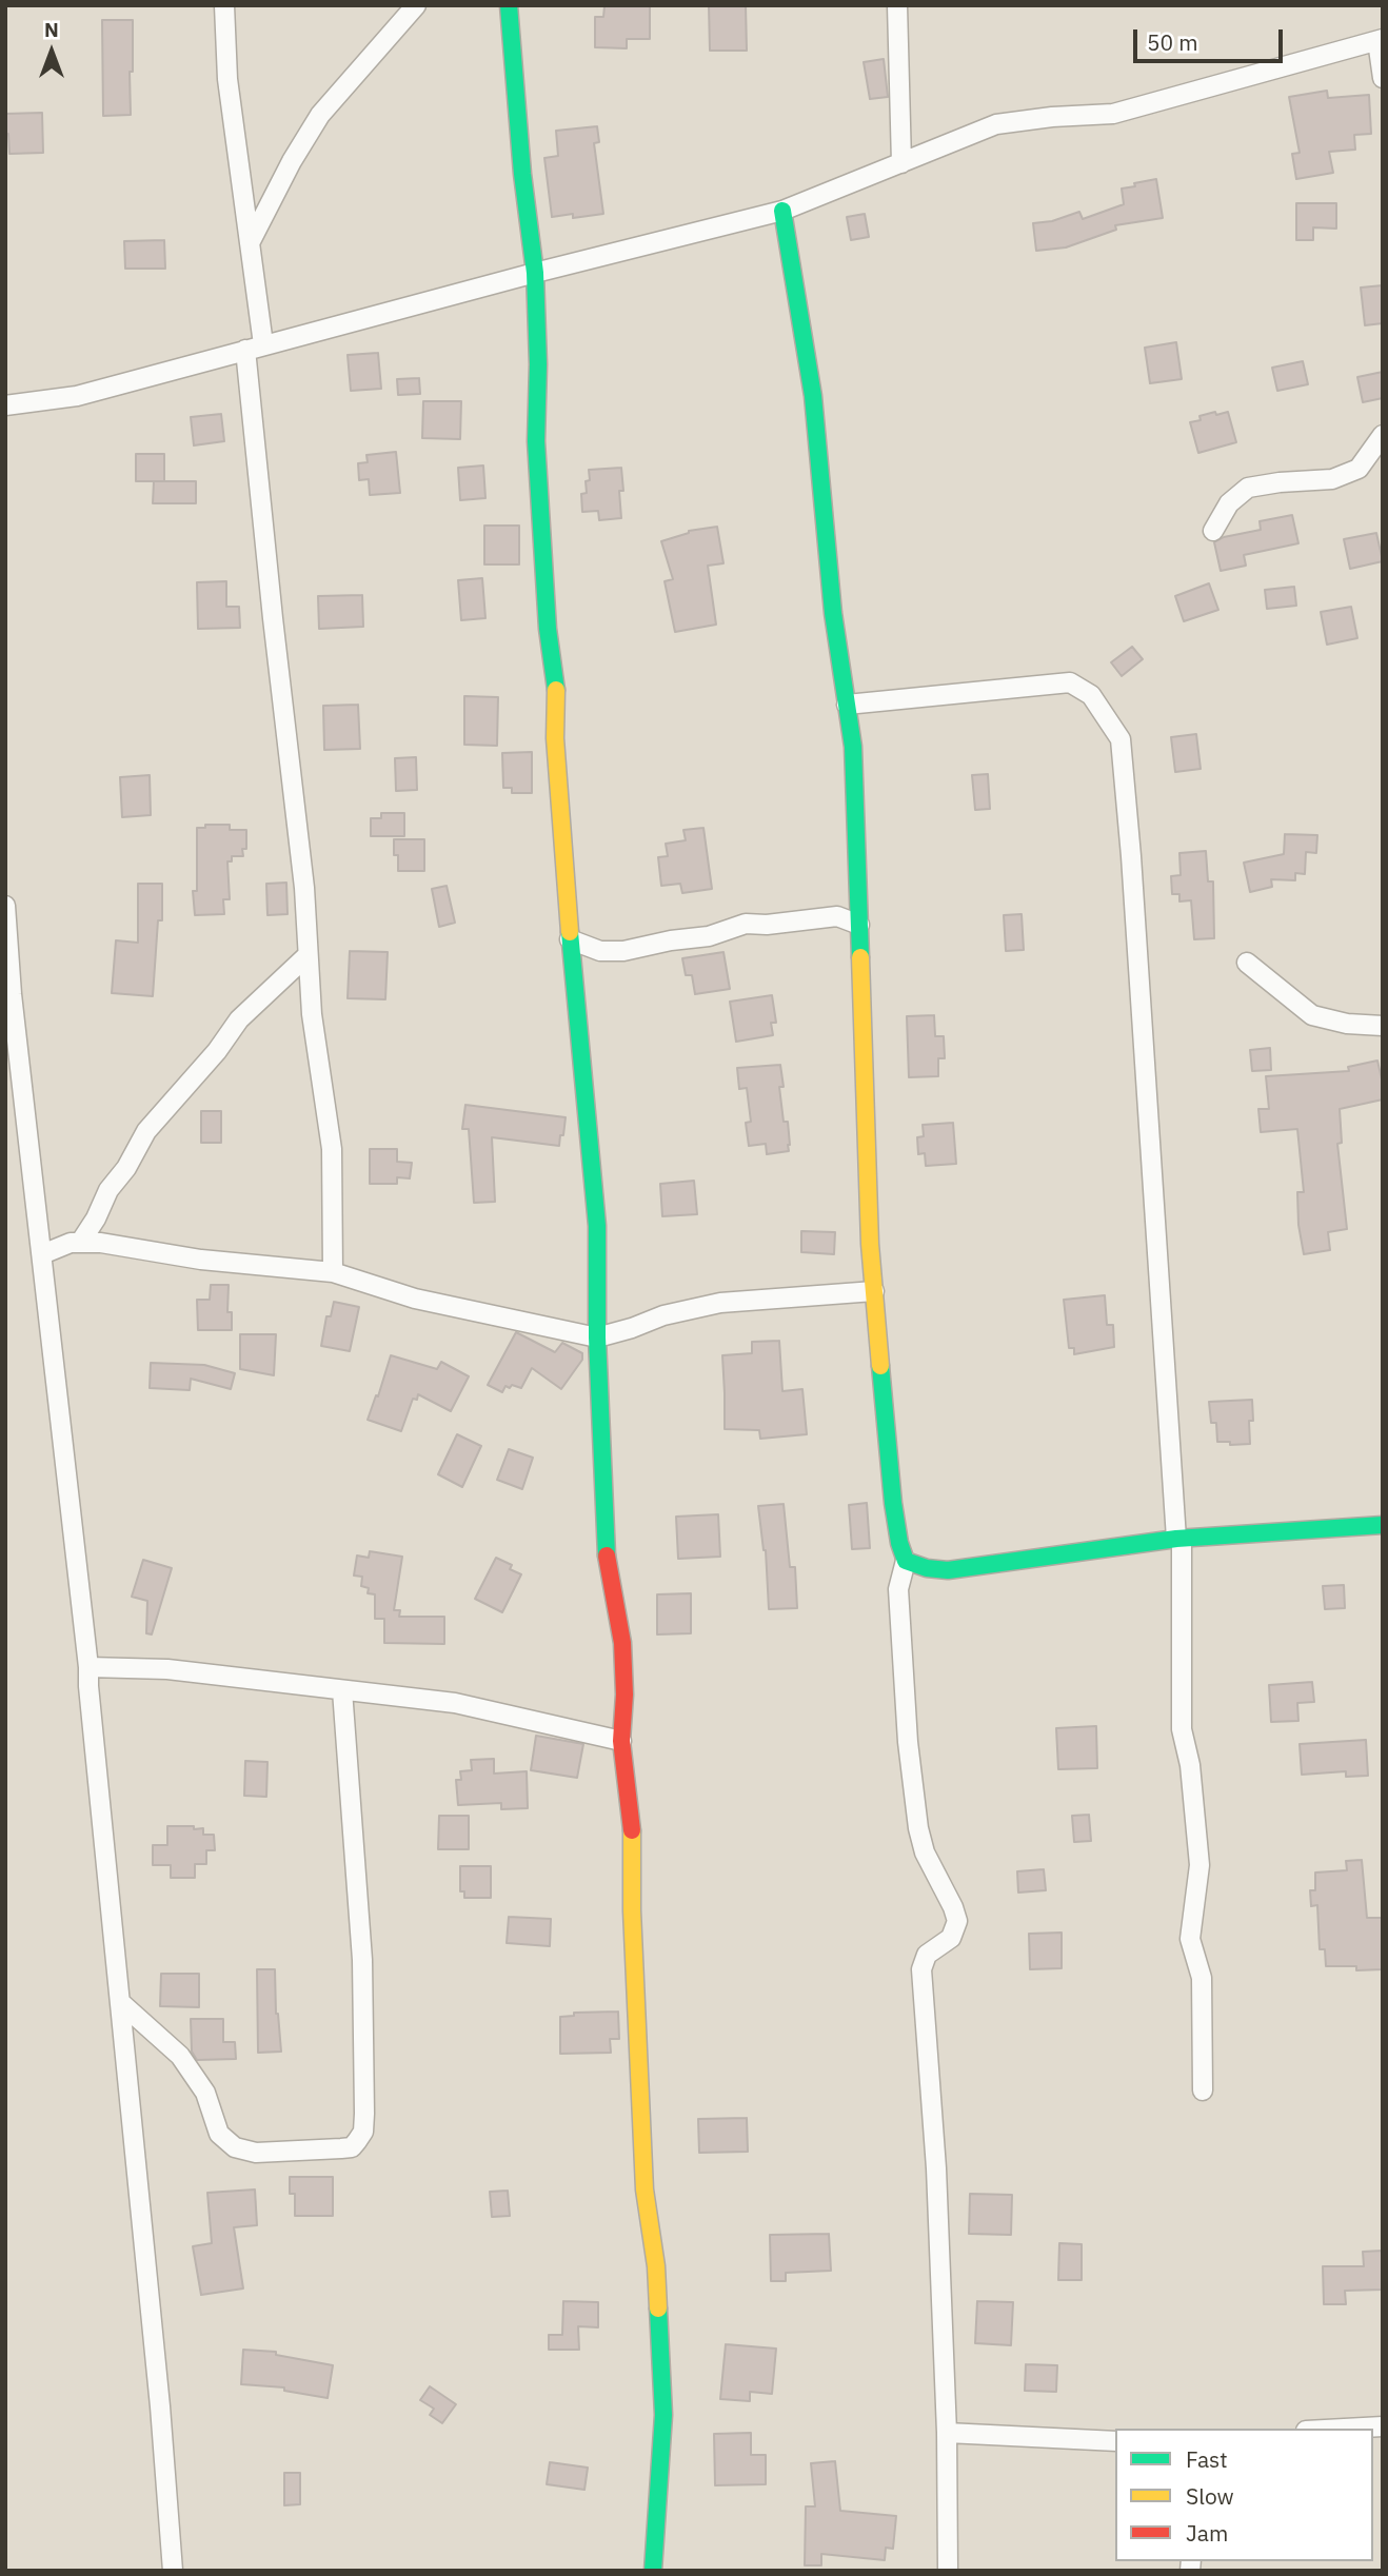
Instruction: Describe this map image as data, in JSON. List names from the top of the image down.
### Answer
{
  "legend": ["Fast", "Slow", "Jam"],
  "scale_bar": "50 m",
  "north": "top"
}
